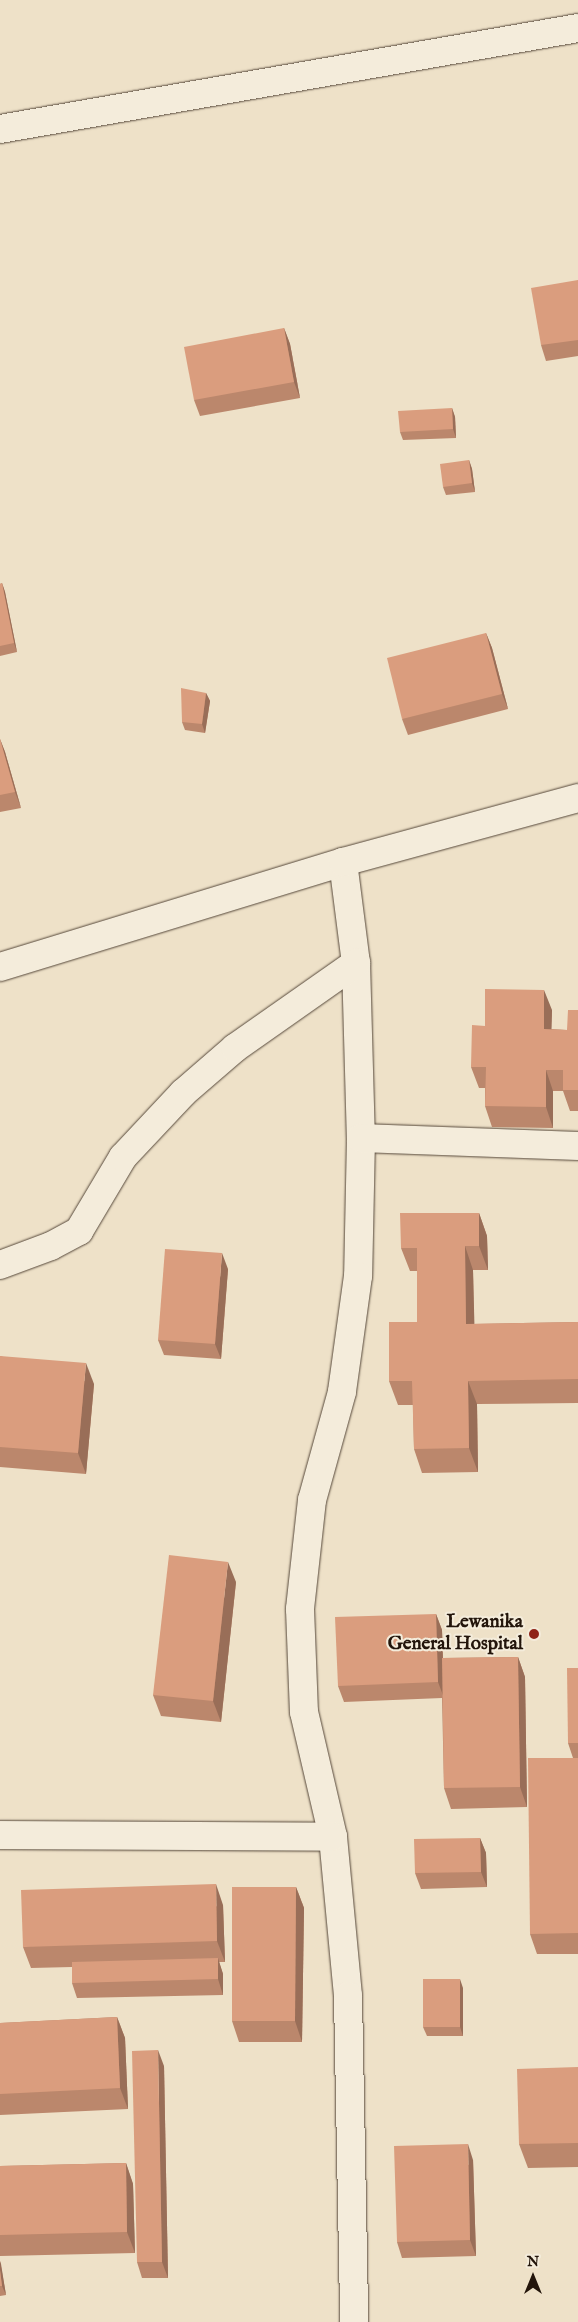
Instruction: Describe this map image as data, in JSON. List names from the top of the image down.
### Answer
{
  "places": ["Lewanika General Hospital"],
  "north": "top"
}
